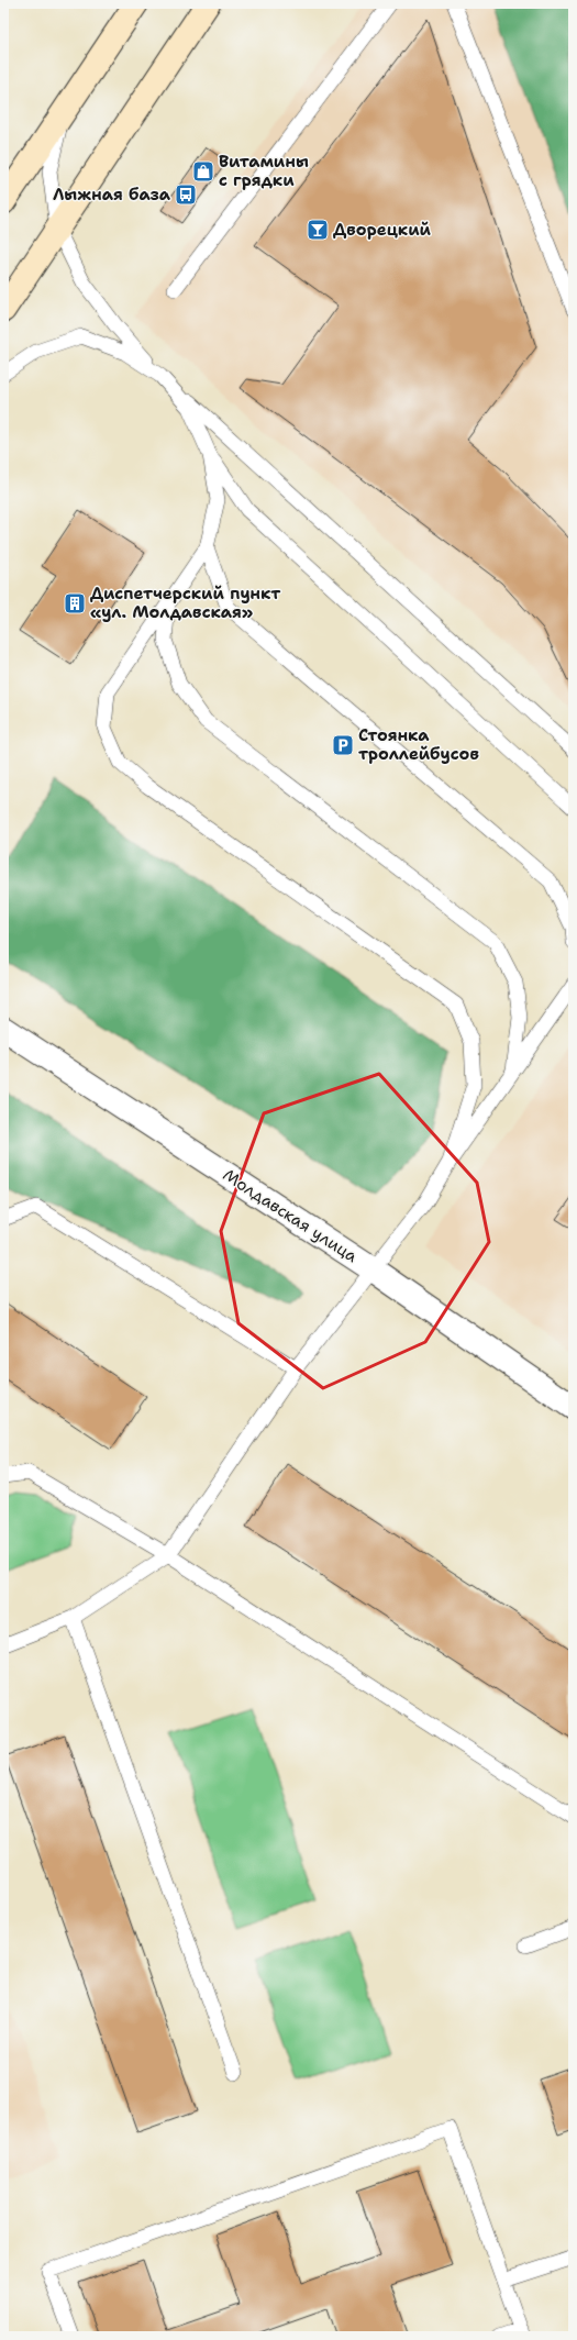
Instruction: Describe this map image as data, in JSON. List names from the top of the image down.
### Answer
{
  "streets": {
    "street": ["Молдавская улица"]
  },
  "places": {
    "shop": ["Витамины с грядки"],
    "bus stop": ["Лыжная база"],
    "bar": ["Дворецкий"],
    "building": ["Диспетчерский пункт «ул. Молдавская»"],
    "parking": ["Стоянка троллейбусов"]
  }
}
